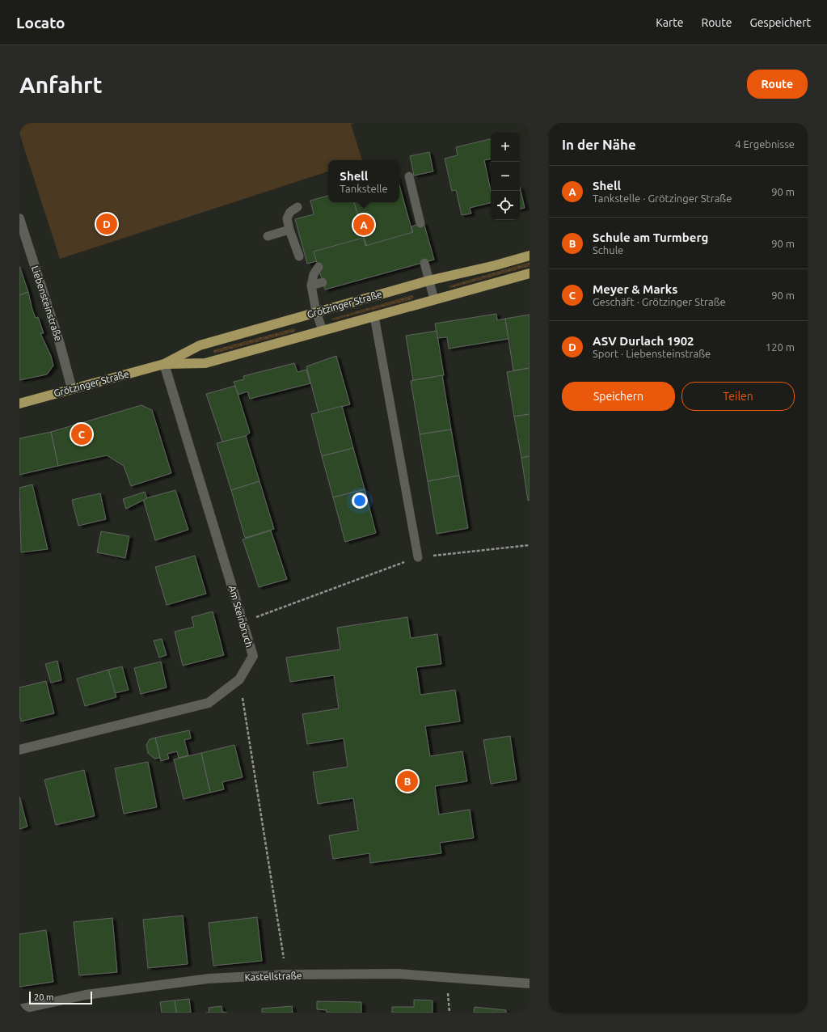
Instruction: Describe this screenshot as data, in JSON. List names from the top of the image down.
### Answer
{
  "streets": {
    "main road": ["Grötzinger Straße"],
    "street": ["Liebensteinstraße", "Am Steinbruch", "Kastellstraße"]
  },
  "crossings": [
    ["Liebensteinstraße", "Grötzinger Straße"],
    ["Grötzinger Straße", "Am Steinbruch"]
  ],
  "scale_bar": "20 m",
  "page": {
    "header": "Locato",
    "nav": ["Karte", "Route", "Gespeichert"],
    "buttons": [
      "Route",
      ["Speichern", "Teilen"]
    ],
    "title": "Anfahrt",
    "heading": ["In der Nähe", "4 Ergebnisse"],
    "map_buttons": ["+", "−"],
    "popup": ["Shell", "Tankstelle"],
    "list": [
      {
        "mark": "A",
        "name": "Shell",
        "note": "Tankstelle · Grötzinger Straße",
        "value": "90 m"
      },
      {
        "mark": "B",
        "name": "Schule am Turmberg",
        "note": "Schule",
        "value": "90 m"
      },
      {
        "mark": "C",
        "name": "Meyer & Marks",
        "note": "Geschäft · Grötzinger Straße",
        "value": "90 m"
      },
      {
        "mark": "D",
        "name": "ASV Durlach 1902",
        "note": "Sport · Liebensteinstraße",
        "value": "120 m"
      }
    ],
    "pins": [
      "D",
      "A",
      "C",
      "B"
    ],
    "scale": "20 m"
  }
}
